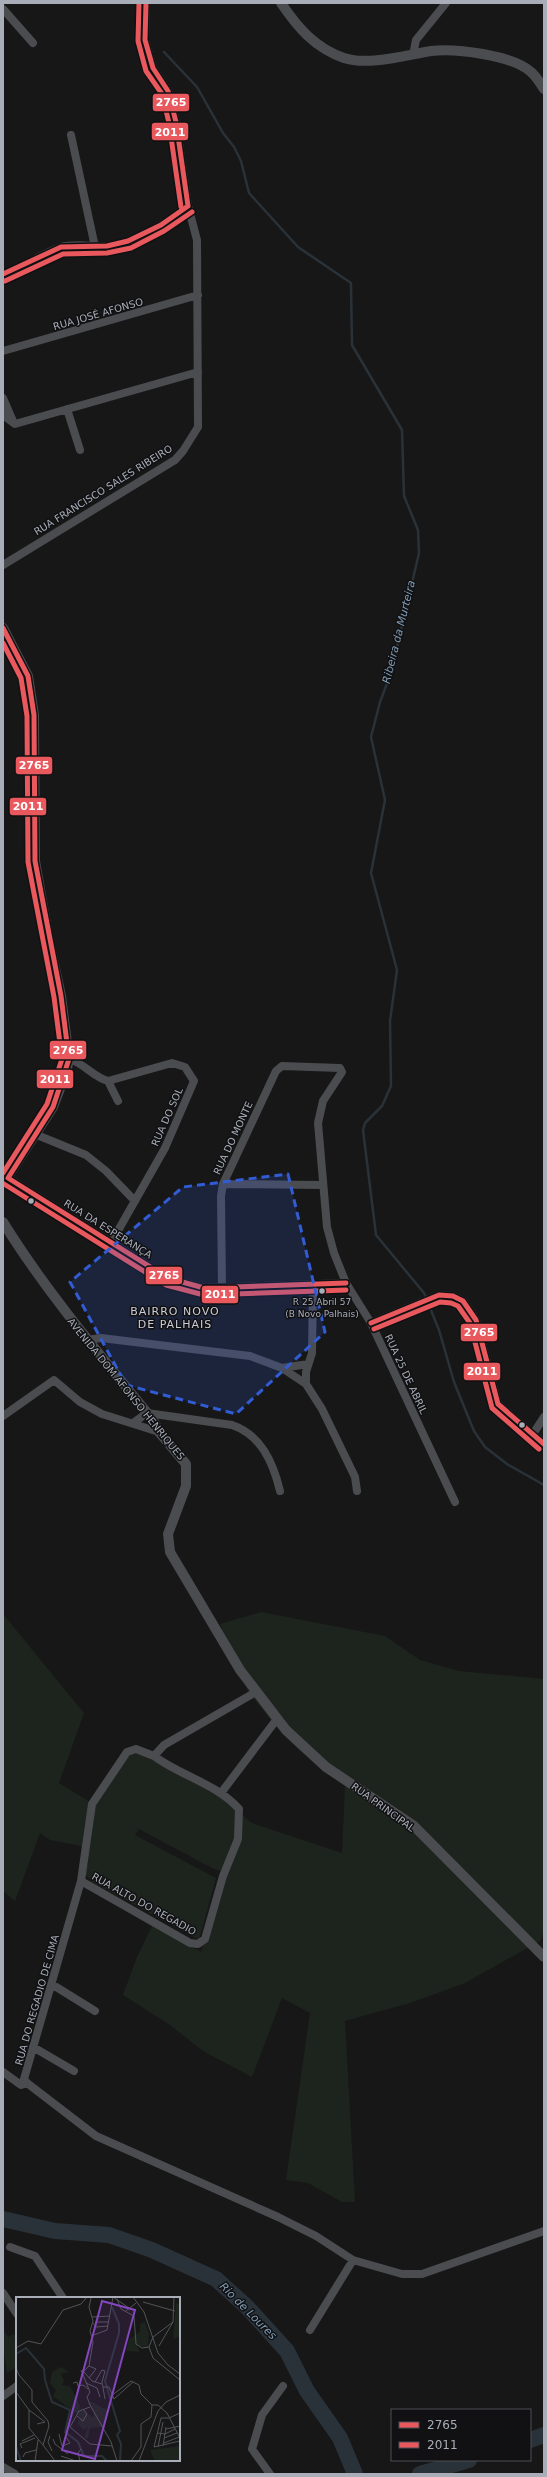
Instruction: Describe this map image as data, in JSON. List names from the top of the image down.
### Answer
{
  "streets": {
    "street": [
      "RUA JOSÉ AFONSO",
      "RUA FRANCISCO SALES RIBEIRO",
      "RUA DO SOL",
      "RUA DO MONTE",
      "RUA DA ESPERANÇA",
      "RUA 25 DE ABRIL",
      "AVENIDA DOM AFONSO HENRIQUES",
      "RUA PRINCIPAL",
      "RUA ALTO DO REGADIO",
      "RUA DO REGADIO DE CIMA"
    ]
  },
  "crossings": [
    ["RUA JOSÉ AFONSO", "RUA FRANCISCO SALES RIBEIRO"],
    ["RUA DO SOL", "RUA DA ESPERANÇA"],
    ["RUA DO MONTE", "RUA DA ESPERANÇA"],
    ["RUA DO MONTE", "RUA 25 DE ABRIL"],
    ["RUA DA ESPERANÇA", "RUA 25 DE ABRIL"],
    ["AVENIDA DOM AFONSO HENRIQUES", "RUA PRINCIPAL"],
    ["RUA ALTO DO REGADIO", "RUA DO REGADIO DE CIMA"]
  ],
  "districts": ["BAIRRO NOVO DE PALHAIS"],
  "water": ["Ribeira da Murteira", "Rio de Loures"],
  "places": ["R 25 Abril 57 (B Novo Palhais)"],
  "lines": ["transit line 2765", "transit line 2011"],
  "legend": ["2765", "2011"]
}
